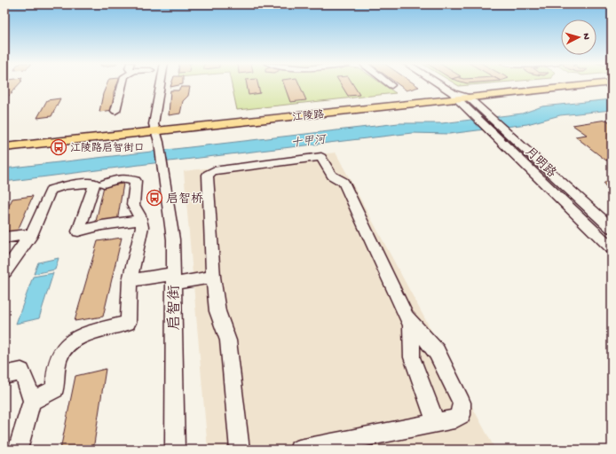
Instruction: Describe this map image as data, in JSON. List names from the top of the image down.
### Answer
{
  "streets": {
    "main road": ["江陵路"],
    "street": ["月明路", "启智街"]
  },
  "crossings": [
    ["江陵路", "月明路"],
    ["江陵路", "启智街"]
  ],
  "water": ["十甲河"],
  "places": {
    "bus stop": ["江陵路启智街口", "启智桥"]
  },
  "north": "right"
}
